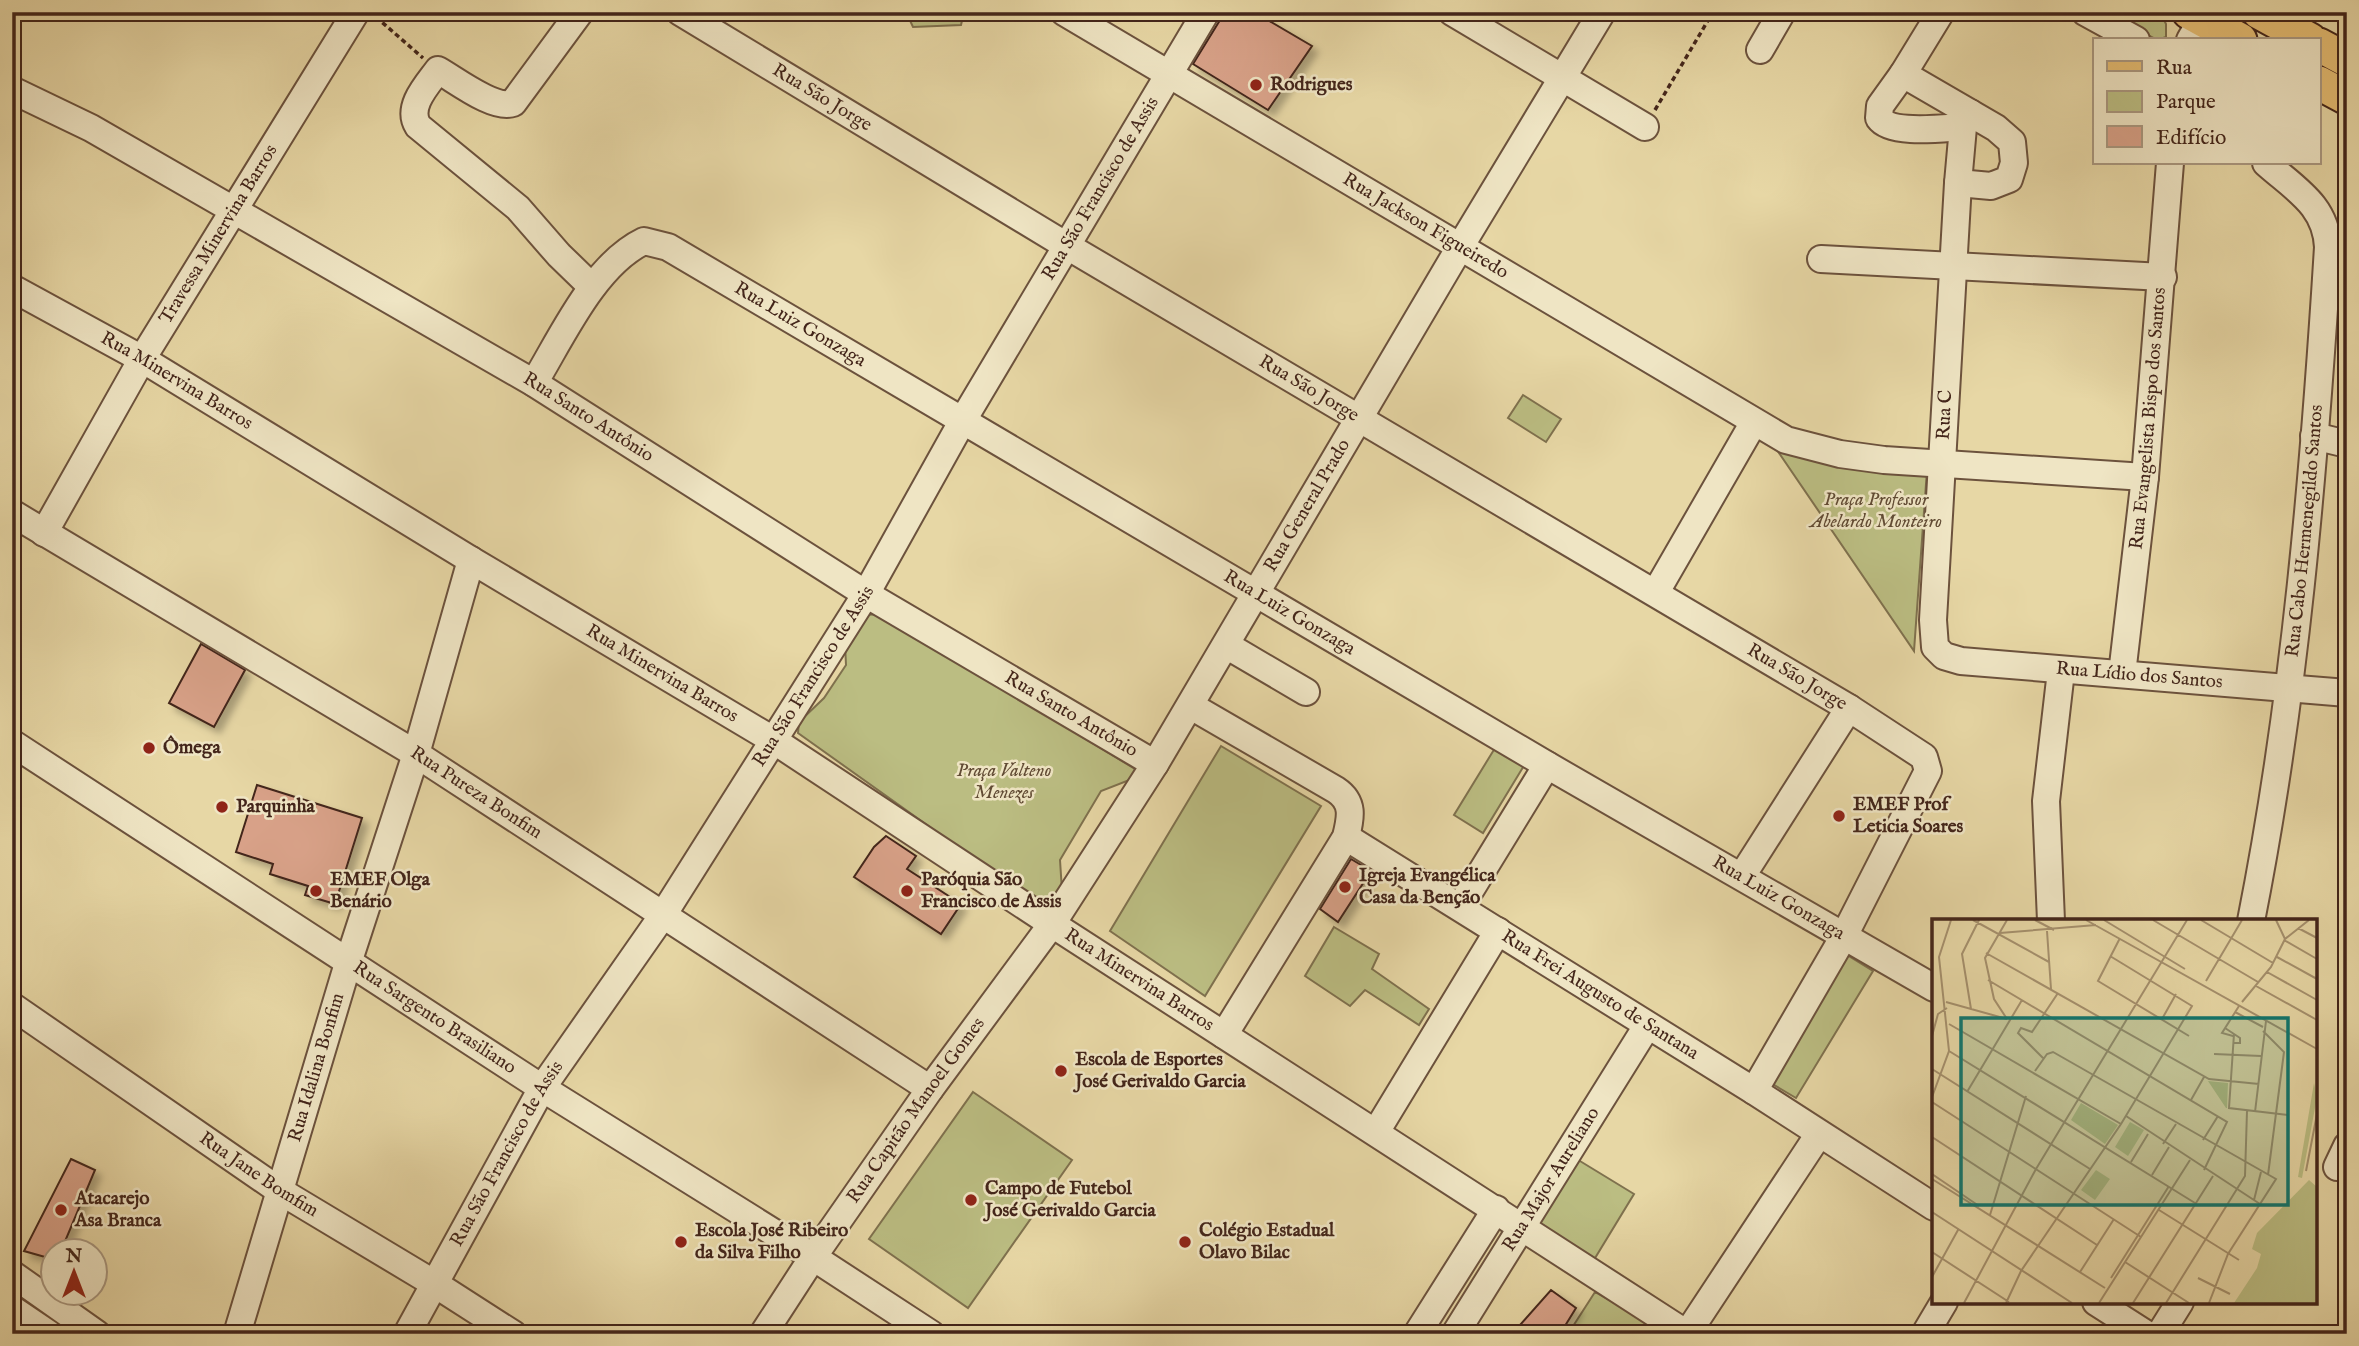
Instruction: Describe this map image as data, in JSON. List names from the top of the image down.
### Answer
{
  "streets": {
    "street": [
      "Rua São Jorge",
      "Rua São Francisco de Assis",
      "Rua Jackson Figueiredo",
      "Travessa Minervina Barros",
      "Rua Luiz Gonzaga",
      "Rua Minervina Barros",
      "Rua C",
      "Rua Santo Antônio",
      "Rua Evangelista Bispo dos Santos",
      "Rua General Prado",
      "Rua Cabo Hermenegildo Santos",
      "Rua Lídio dos Santos",
      "Rua Pureza Bonfim",
      "Rua Frei Augusto de Santana",
      "Rua Sargento Brasiliano",
      "Rua Idalina Bonfim",
      "Rua Capitão Manoel Gomes",
      "Rua Jane Bomfim",
      "Rua Major Aureliano"
    ]
  },
  "crossings": [
    ["Rua São Jorge", "Rua São Francisco de Assis"],
    ["Rua São Jorge", "Rua Luiz Gonzaga"],
    ["Rua São Jorge", "Rua General Prado"],
    ["Rua São Francisco de Assis", "Rua Jackson Figueiredo"],
    ["Rua São Francisco de Assis", "Rua Luiz Gonzaga"],
    ["Rua São Francisco de Assis", "Rua Minervina Barros"],
    ["Rua São Francisco de Assis", "Rua Santo Antônio"],
    ["Rua São Francisco de Assis", "Rua Pureza Bonfim"],
    ["Rua São Francisco de Assis", "Rua Sargento Brasiliano"],
    ["Rua São Francisco de Assis", "Rua Jane Bomfim"],
    ["Rua Jackson Figueiredo", "Rua C"],
    ["Rua Jackson Figueiredo", "Rua Evangelista Bispo dos Santos"],
    ["Rua Jackson Figueiredo", "Rua General Prado"],
    ["Travessa Minervina Barros", "Rua Minervina Barros"],
    ["Travessa Minervina Barros", "Rua Santo Antônio"],
    ["Travessa Minervina Barros", "Rua Pureza Bonfim"],
    ["Rua Luiz Gonzaga", "Rua General Prado"],
    ["Rua Minervina Barros", "Rua General Prado"],
    ["Rua Minervina Barros", "Rua Idalina Bonfim"],
    ["Rua Minervina Barros", "Rua Capitão Manoel Gomes"],
    ["Rua Minervina Barros", "Rua Major Aureliano"],
    ["Rua C", "Rua Lídio dos Santos"],
    ["Rua Santo Antônio", "Rua General Prado"],
    ["Rua Evangelista Bispo dos Santos", "Rua Lídio dos Santos"],
    ["Rua General Prado", "Rua Capitão Manoel Gomes"],
    ["Rua Cabo Hermenegildo Santos", "Rua Lídio dos Santos"],
    ["Rua Pureza Bonfim", "Rua Idalina Bonfim"],
    ["Rua Pureza Bonfim", "Rua Capitão Manoel Gomes"],
    ["Rua Frei Augusto de Santana", "Rua Major Aureliano"],
    ["Rua Sargento Brasiliano", "Rua Idalina Bonfim"],
    ["Rua Sargento Brasiliano", "Rua Capitão Manoel Gomes"],
    ["Rua Idalina Bonfim", "Rua Jane Bomfim"]
  ],
  "parks": ["Praça Professor Abelardo Monteiro", "Praça Valteno Menezes"],
  "places": [
    "Rodrigues",
    "Ômega",
    "Parquinha",
    "EMEF Prof Leticia Soares",
    "Igreja Evangélica Casa da Benção",
    "EMEF Olga Benário",
    "Paróquia São Francisco de Assis",
    "Escola de Esportes José Gerivaldo Garcia",
    "Campo de Futebol José Gerivaldo Garcia",
    "Atacarejo Asa Branca",
    "Escola José Ribeiro da Silva Filho",
    "Colégio Estadual Olavo Bilac"
  ],
  "legend": ["Rua", "Parque", "Edifício"],
  "north": "top"
}
